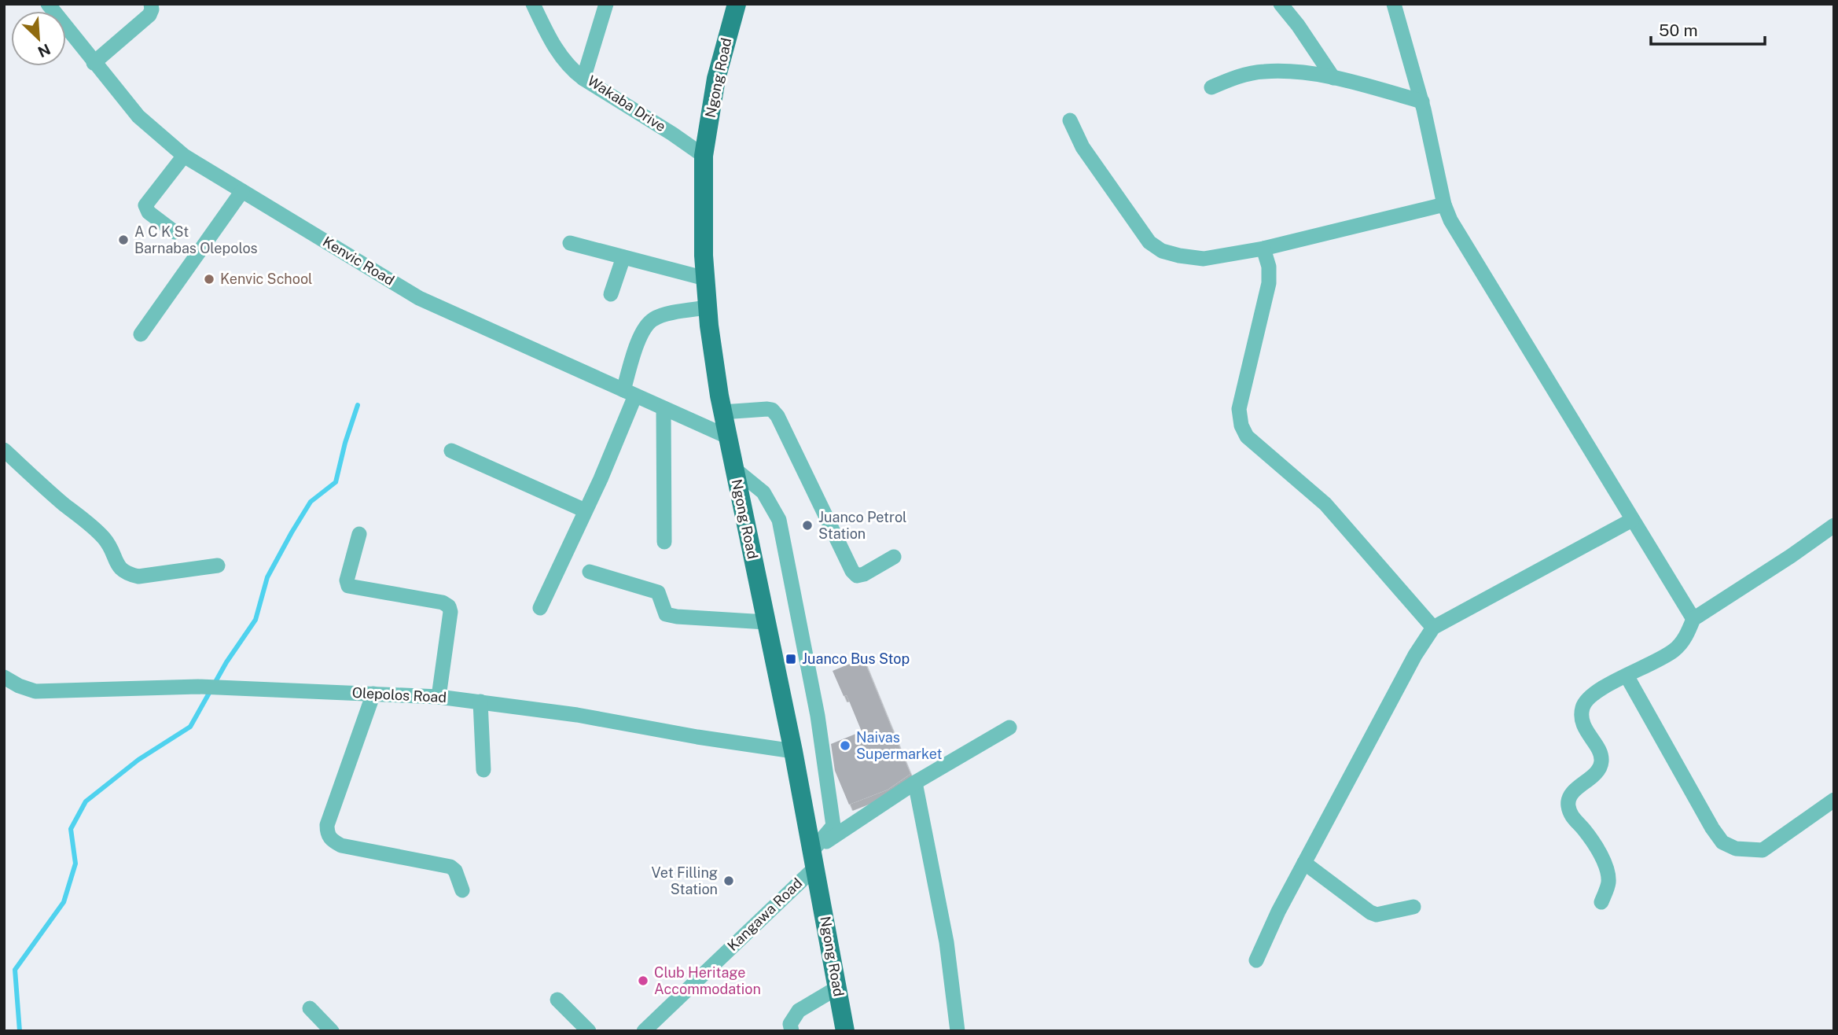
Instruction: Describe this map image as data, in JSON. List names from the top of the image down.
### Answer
{
  "streets": {
    "main road": ["Ngong Road"],
    "street": [
      "Wakaba Drive",
      "Kenvic Road",
      "Olepolos Road",
      "Kangawa Road"
    ]
  },
  "crossings": [
    ["Ngong Road", "Wakaba Drive"],
    ["Ngong Road", "Kenvic Road"],
    ["Ngong Road", "Olepolos Road"],
    ["Ngong Road", "Kangawa Road"]
  ],
  "places": {
    "other": [
      "A C K St Barnabas Olepolos",
      "Kenvic School",
      "Juanco Petrol Station",
      "Naivas Supermarket",
      "Vet Filling Station",
      "Club Heritage Accommodation"
    ],
    "transit": ["Juanco Bus Stop"]
  },
  "scale_bar": "50 m",
  "north": "bottom right"
}
